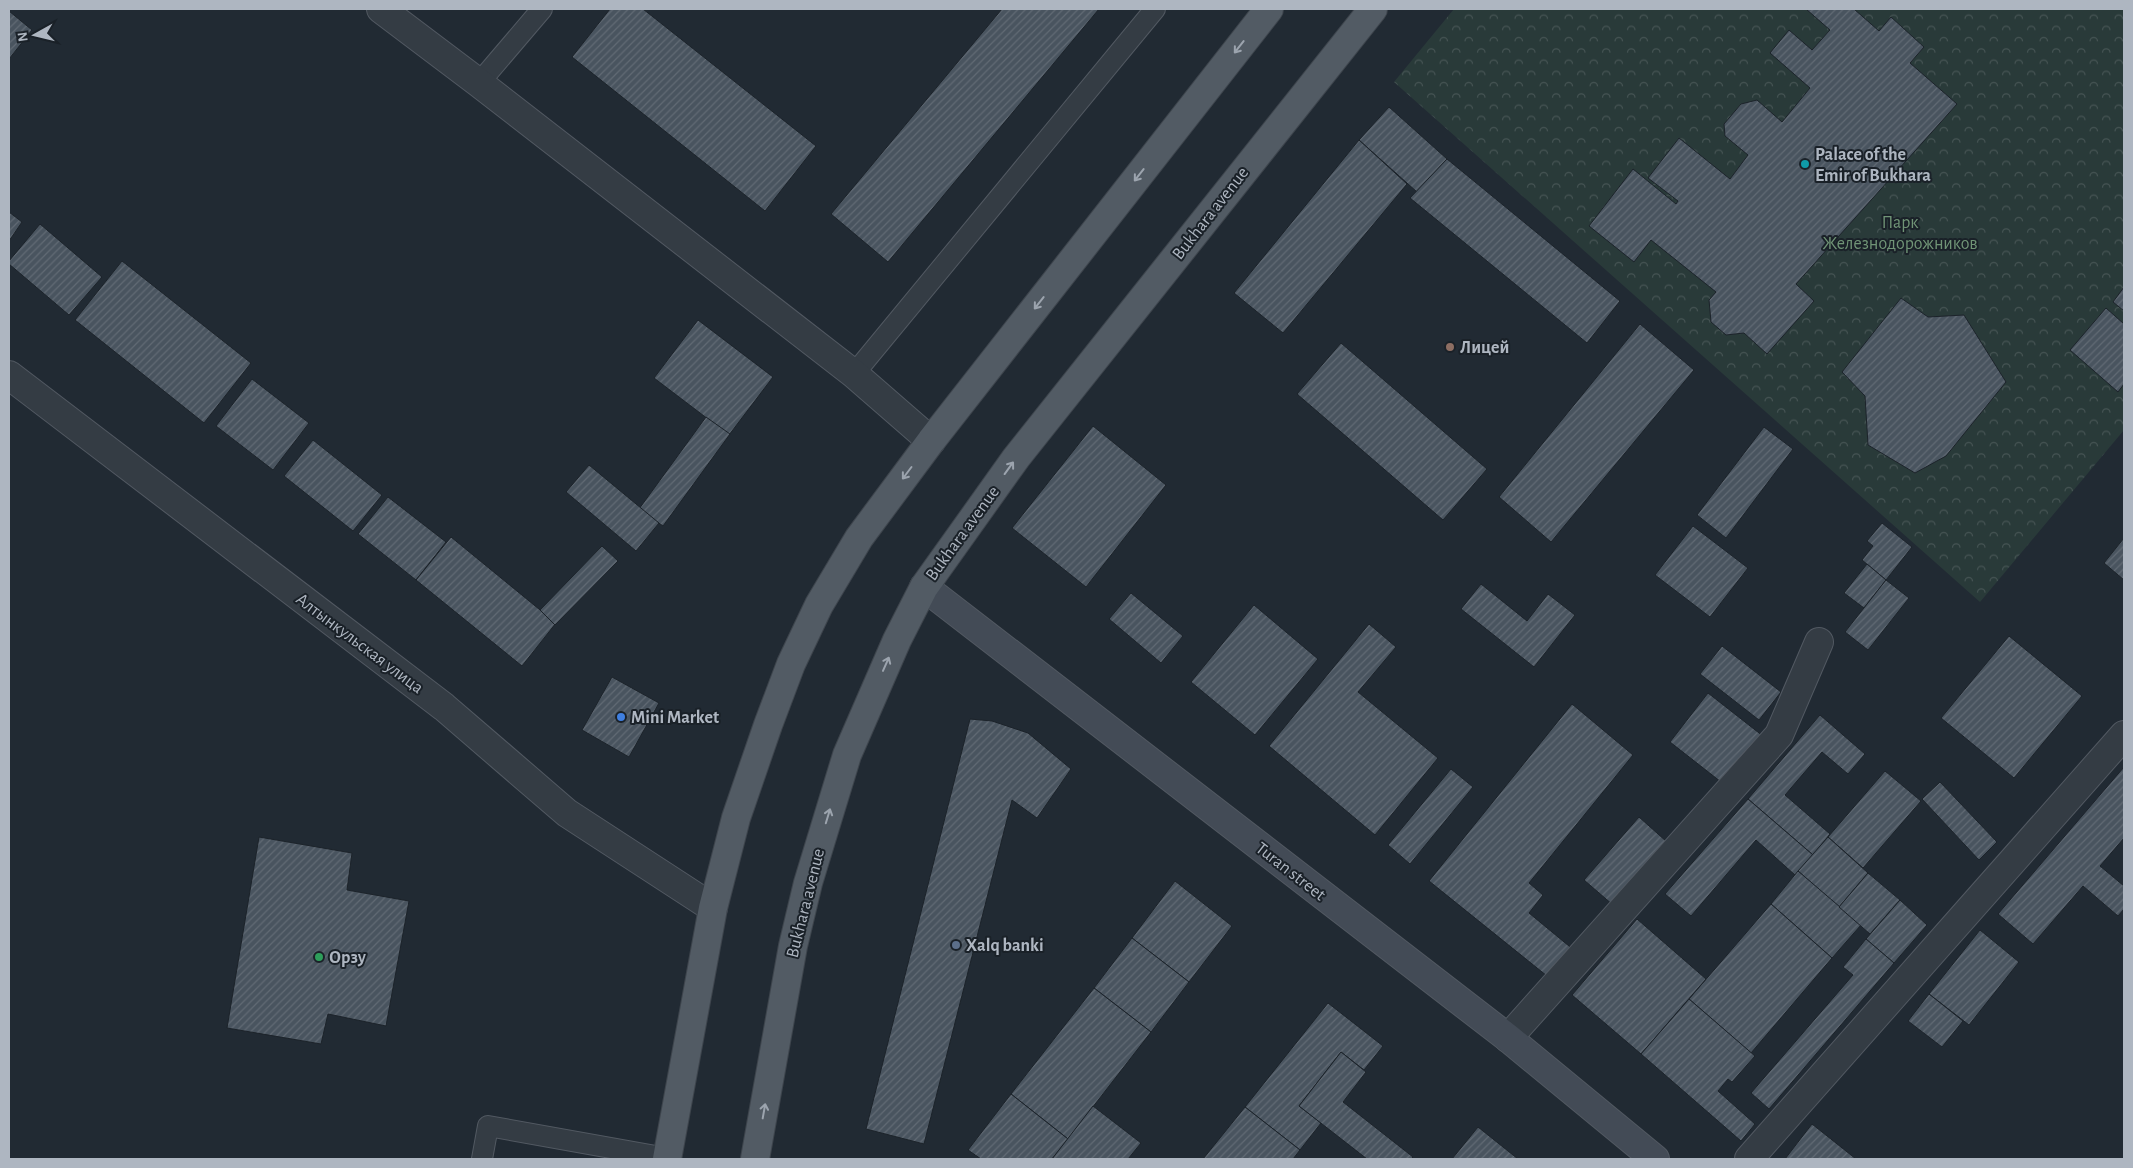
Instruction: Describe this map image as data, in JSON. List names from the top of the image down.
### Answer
{
  "streets": {
    "main road": ["Bukhara avenue"],
    "street": ["Алтынкульская улица", "Turan street"]
  },
  "crossings": [
    ["Bukhara avenue", "Turan street"]
  ],
  "parks": ["Парк Железнодорожников"],
  "places": [
    "Palace of the Emir of Bukhara",
    "Лицей",
    "Mini Market",
    "Xalq banki",
    "Орзу"
  ],
  "north": "left"
}
